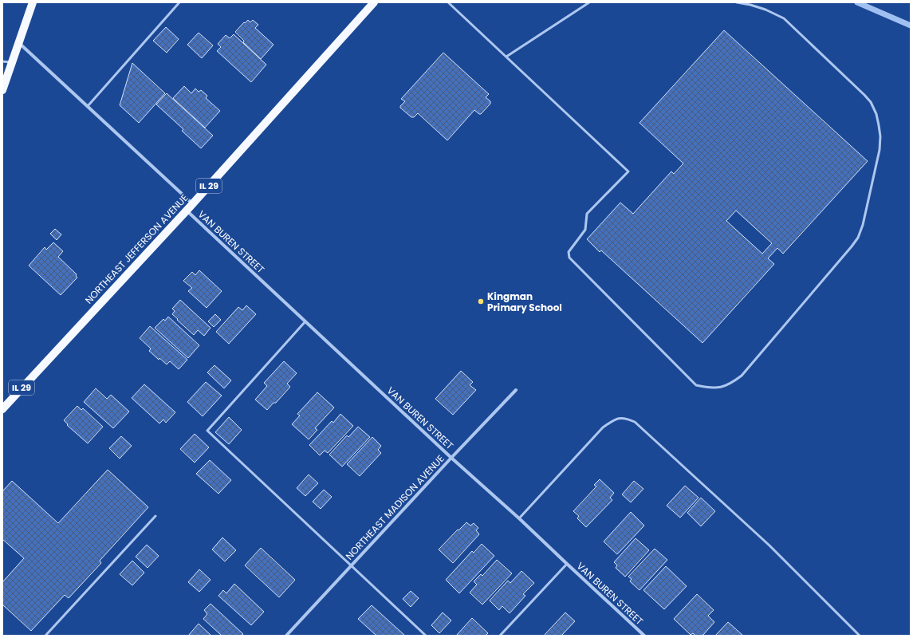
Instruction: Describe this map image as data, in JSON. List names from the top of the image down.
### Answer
{
  "streets": {
    "main road": ["IL 29", "NORTHEAST JEFFERSON AVENUE"],
    "street": ["VAN BUREN STREET", "NORTHEAST MADISON AVENUE"]
  },
  "crossings": [
    ["VAN BUREN STREET", "NORTHEAST JEFFERSON AVENUE"],
    ["VAN BUREN STREET", "NORTHEAST MADISON AVENUE"]
  ],
  "places": ["Kingman Primary School"]
}
